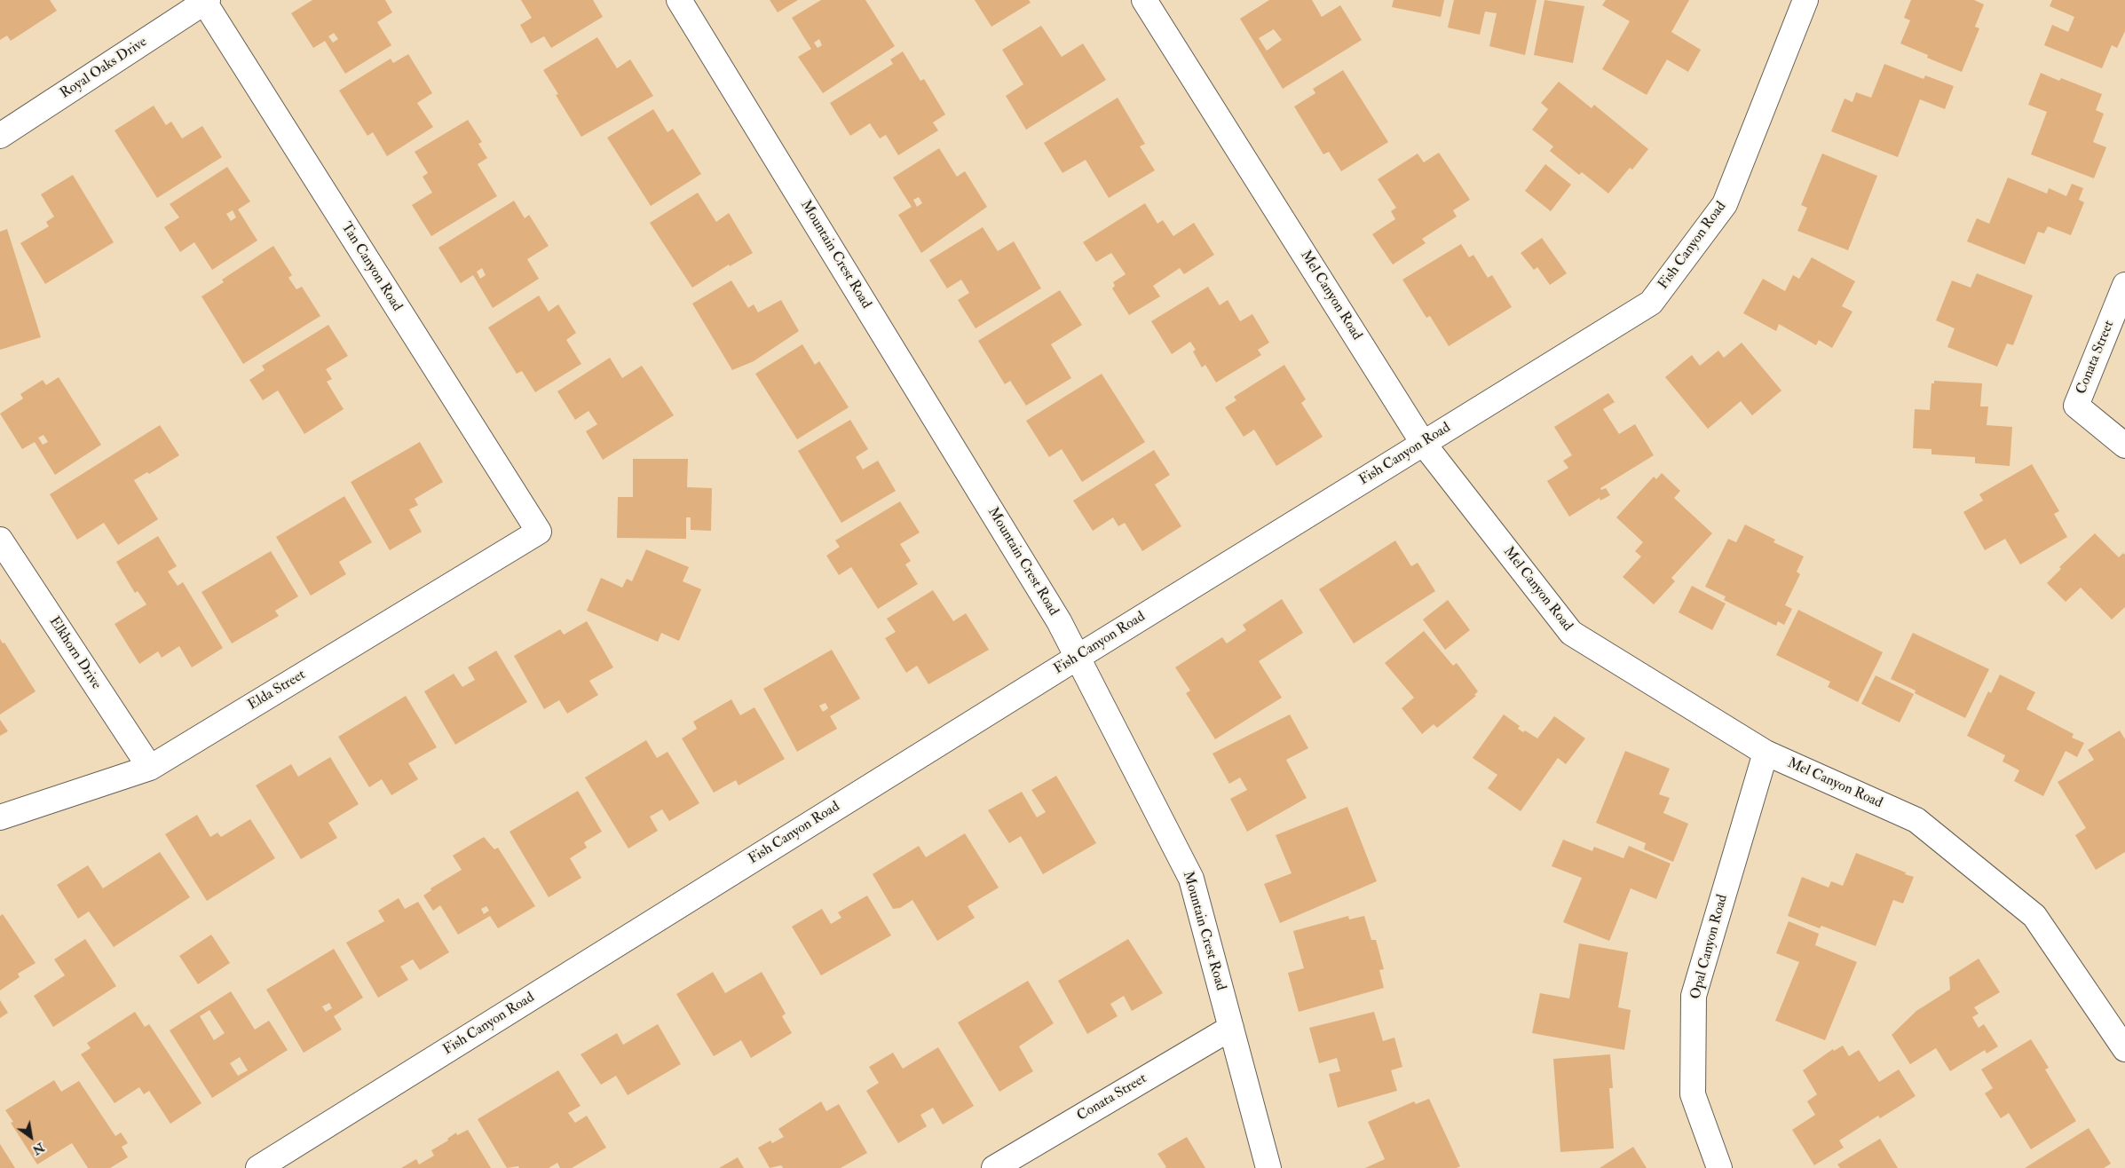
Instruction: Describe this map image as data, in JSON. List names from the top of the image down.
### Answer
{
  "streets": {
    "street": [
      "Royal Oaks Drive",
      "Fish Canyon Road",
      "Mountain Crest Road",
      "Tan Canyon Road",
      "Mel Canyon Road",
      "Conata Street",
      "Elkhorn Drive",
      "Elda Street",
      "Opal Canyon Road"
    ]
  },
  "crossings": [
    ["Royal Oaks Drive", "Tan Canyon Road"],
    ["Fish Canyon Road", "Mountain Crest Road"],
    ["Fish Canyon Road", "Mel Canyon Road"],
    ["Mountain Crest Road", "Conata Street"],
    ["Tan Canyon Road", "Elda Street"],
    ["Mel Canyon Road", "Opal Canyon Road"],
    ["Elkhorn Drive", "Elda Street"]
  ],
  "north": "bottom right"
}
